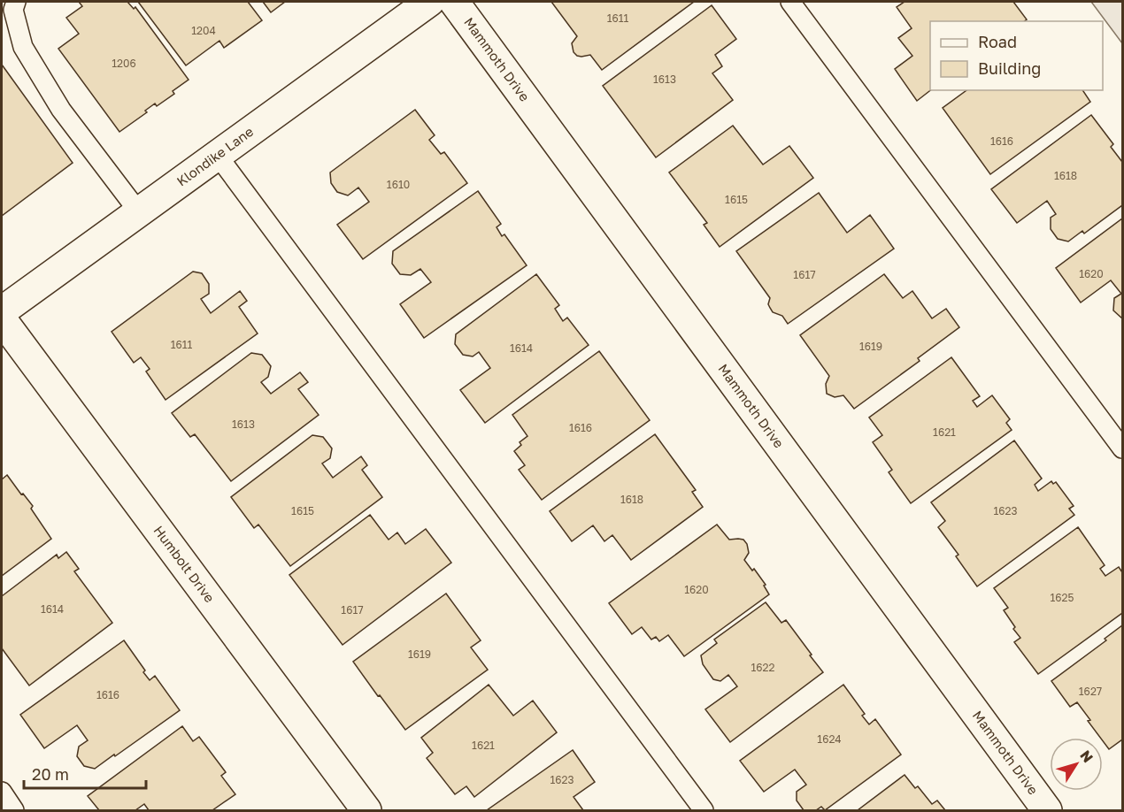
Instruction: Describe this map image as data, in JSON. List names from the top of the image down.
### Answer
{
  "streets": {
    "street": ["Mammoth Drive", "Klondike Lane", "Humbolt Drive"]
  },
  "house_numbers": [
    "1611",
    "1204",
    "1206",
    "1613",
    "1616",
    "1618",
    "1610",
    "1615",
    "1620",
    "1617",
    "1611",
    "1619",
    "1614",
    "1613",
    "1616",
    "1621",
    "1618",
    "1615",
    "1623",
    "1620",
    "1625",
    "1614",
    "1617",
    "1619",
    "1622",
    "1627",
    "1616",
    "1624",
    "1621",
    "1623"
  ],
  "legend": ["Road", "Building"],
  "scale_bar": "20 m",
  "north": "top right"
}
